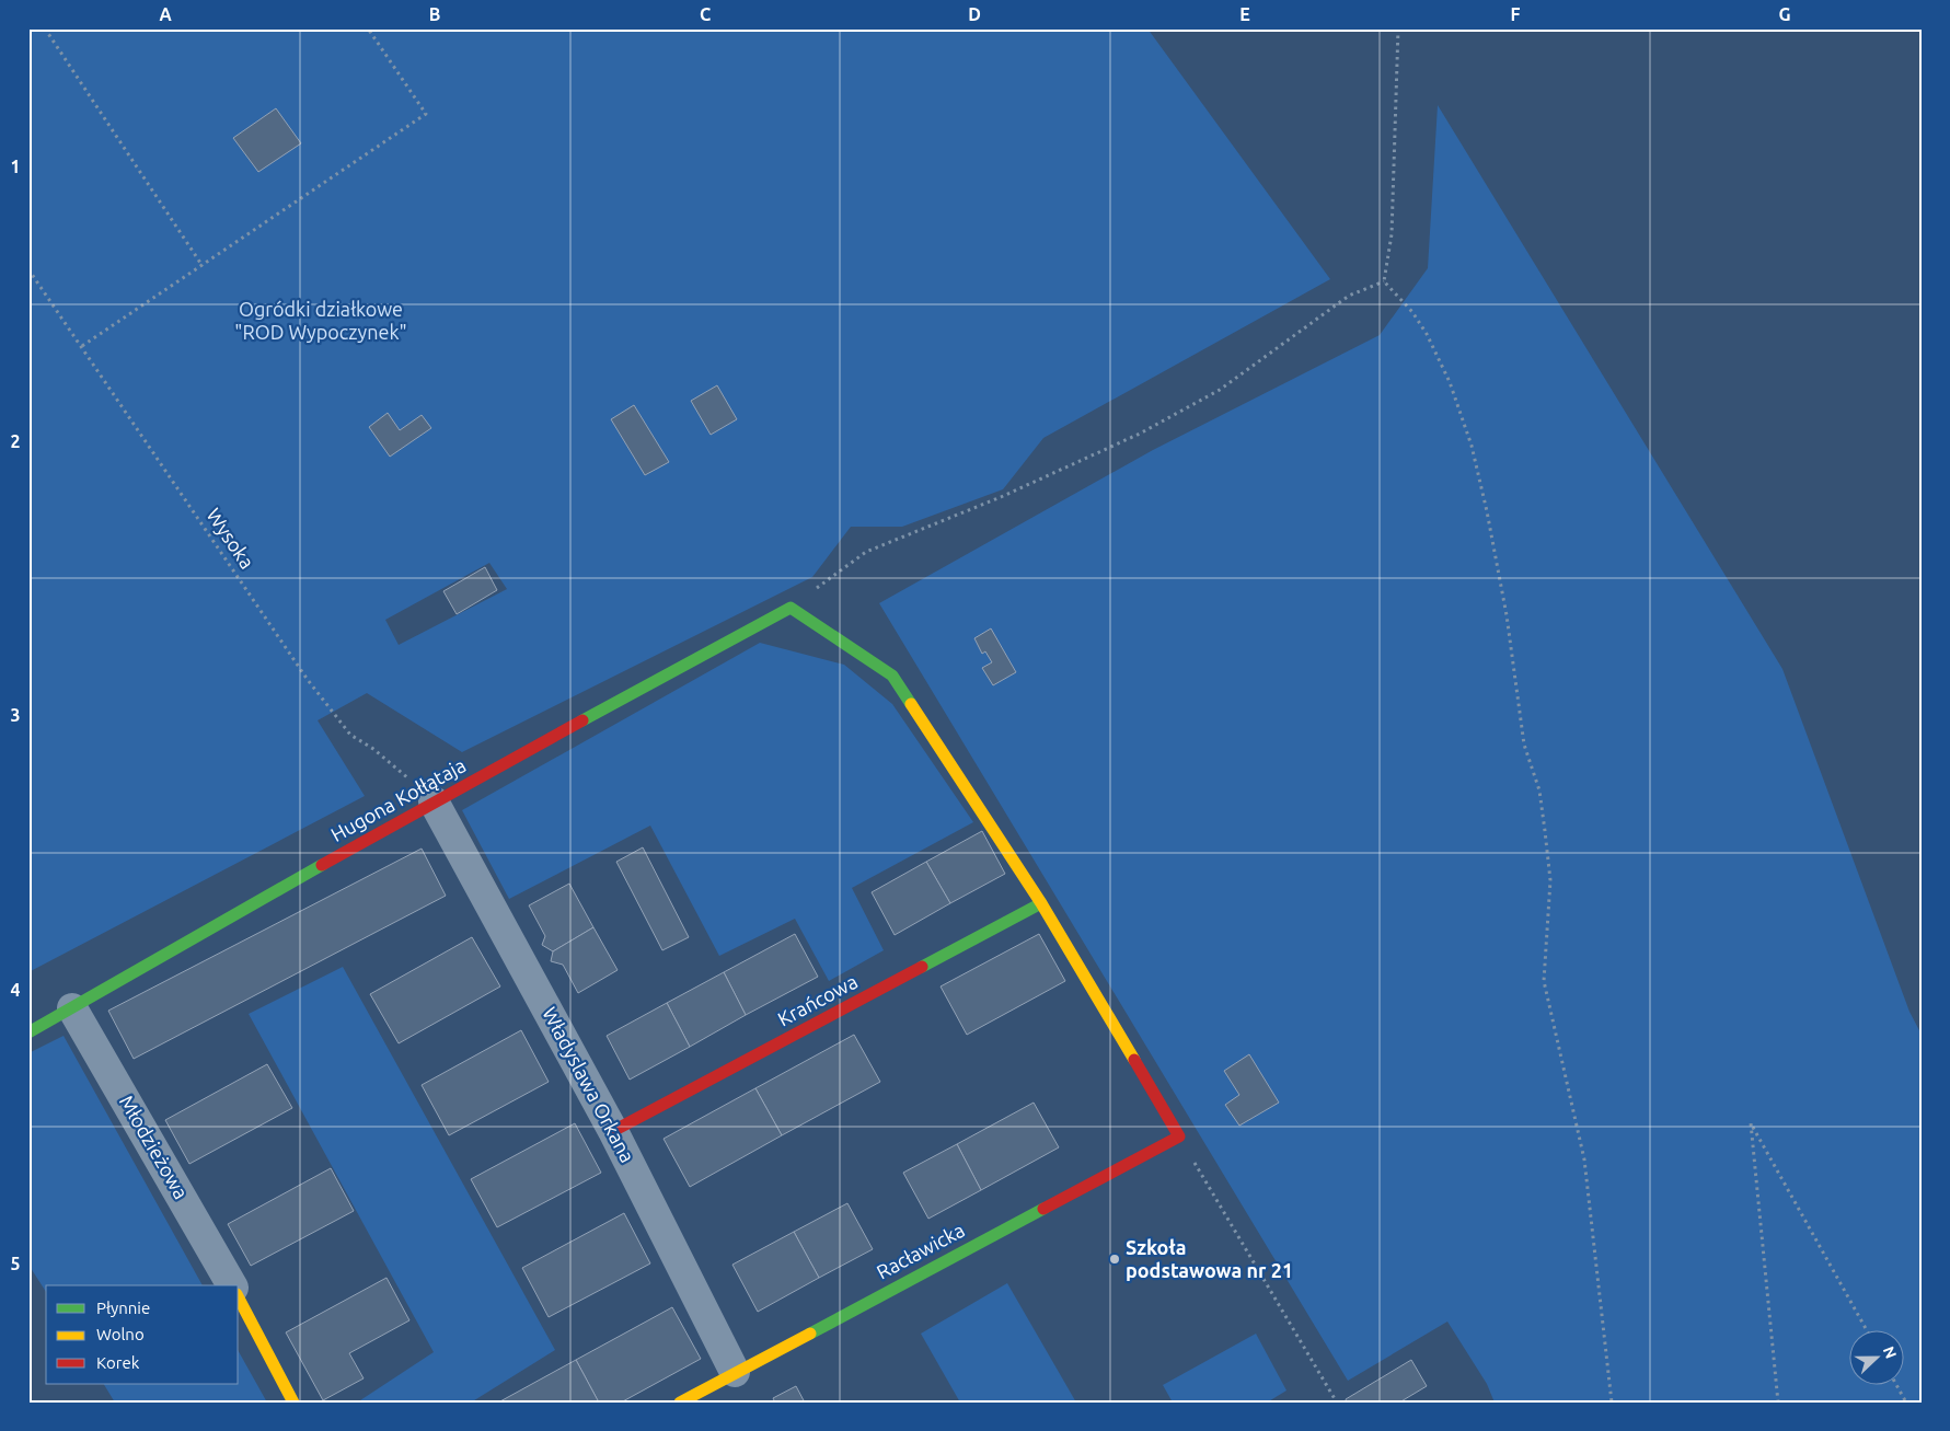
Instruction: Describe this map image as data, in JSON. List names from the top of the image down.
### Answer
{
  "streets": {
    "street": [
      "Hugona Kołłątaja",
      "Krańcowa",
      "Władyslawa Orkana",
      "Młodzieżowa",
      "Racławicka"
    ],
    "path": ["Wysoka"]
  },
  "crossings": [
    ["Wysoka", "Hugona Kołłątaja"],
    ["Wysoka", "Władyslawa Orkana"],
    ["Hugona Kołłątaja", "Władyslawa Orkana"],
    ["Hugona Kołłątaja", "Młodzieżowa"],
    ["Krańcowa", "Władyslawa Orkana"],
    ["Władyslawa Orkana", "Racławicka"]
  ],
  "parks": ["Ogródki działkowe \"ROD Wypoczynek\""],
  "places": ["Szkoła podstawowa nr 21"],
  "legend": ["Płynnie", "Wolno", "Korek"],
  "north": "right",
  "grid": {
    "columns": [
      "A",
      "B",
      "C",
      "D",
      "E",
      "F",
      "G"
    ],
    "rows": [
      "1",
      "2",
      "3",
      "4",
      "5"
    ]
  }
}
